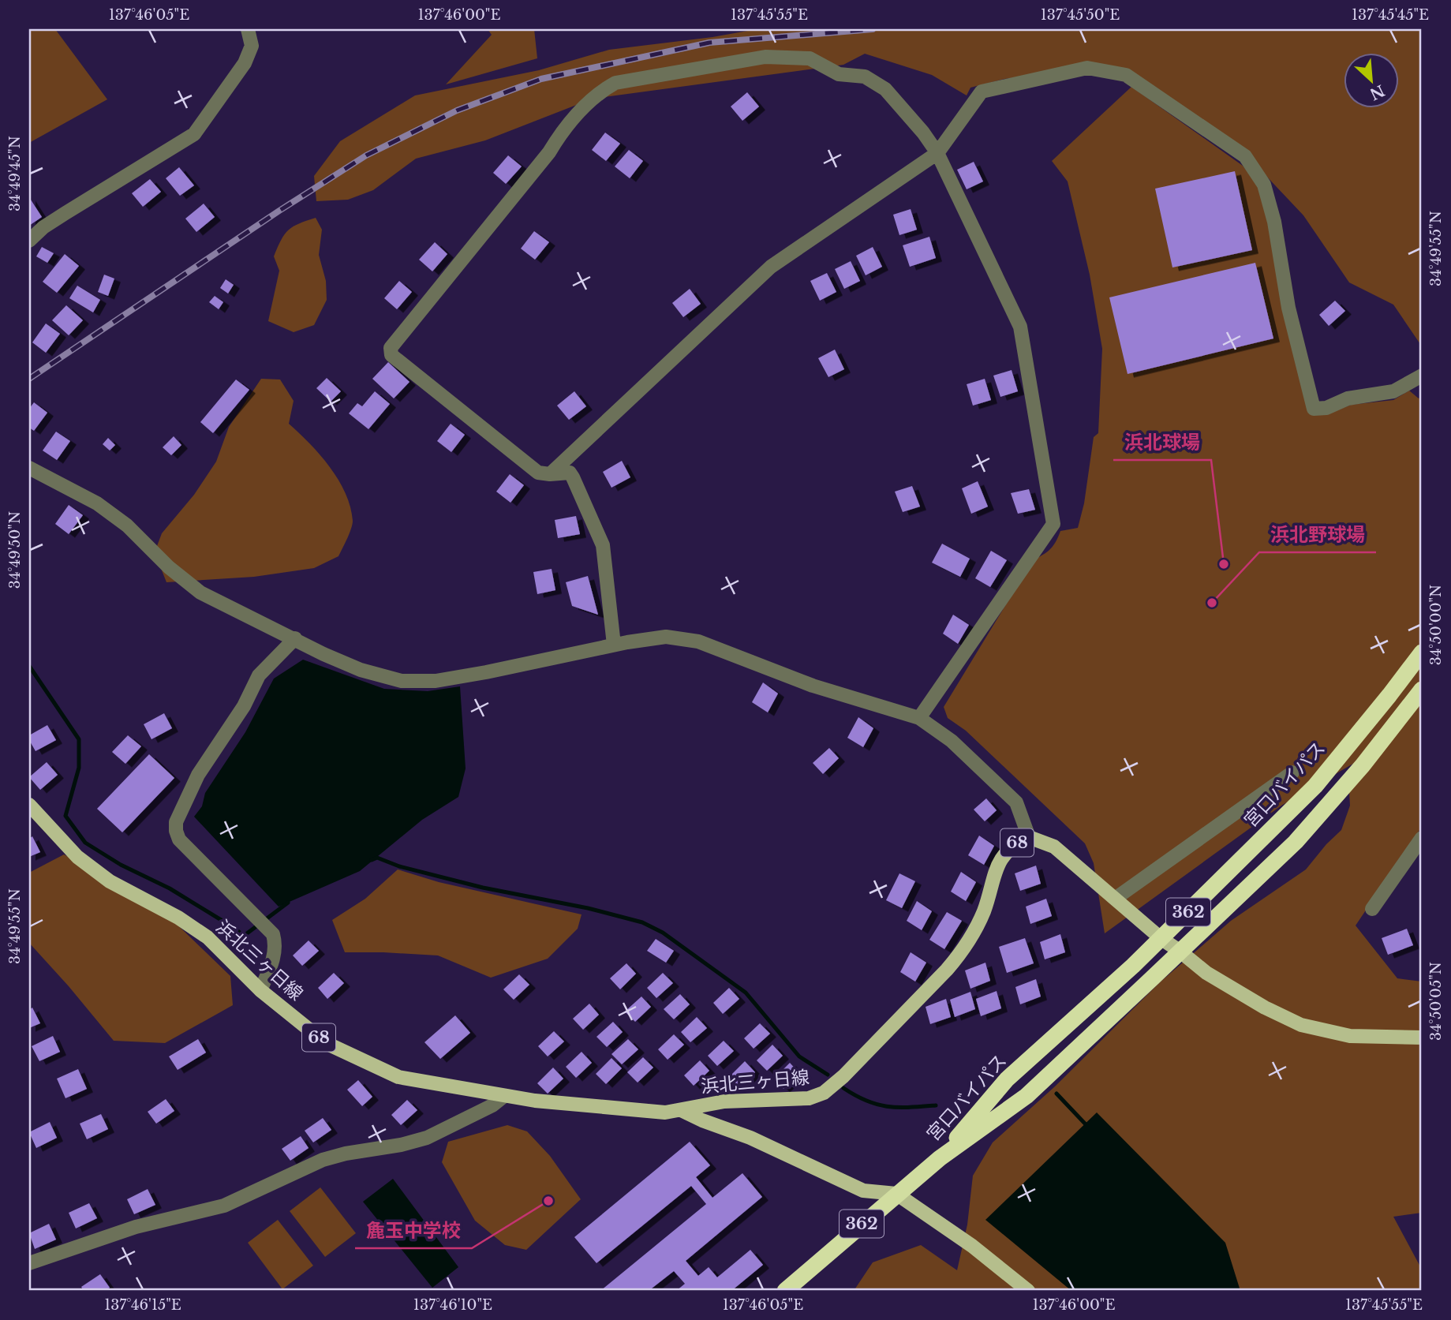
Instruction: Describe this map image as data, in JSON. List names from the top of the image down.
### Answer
{
  "streets": {
    "highway": ["宮口バイパス", "362"],
    "main road": ["68", "浜北三ヶ日線"]
  },
  "crossings": [
    ["宮口バイパス", "68"],
    ["宮口バイパス", "362"],
    ["68", "浜北三ヶ日線"]
  ],
  "places": ["浜北球場", "浜北野球場", "麁玉中学校"],
  "north": "bottom right",
  "coordinates": [
    "137°46'05\"E",
    "137°46'00\"E",
    "137°45'55\"E",
    "137°45'50\"E",
    "137°45'45\"E",
    "34°49'45\"N",
    "34°49'55\"N",
    "34°49'50\"N",
    "34°50'00\"N",
    "34°50'05\"N",
    "137°46'15\"E",
    "137°46'10\"E"
  ]
}
